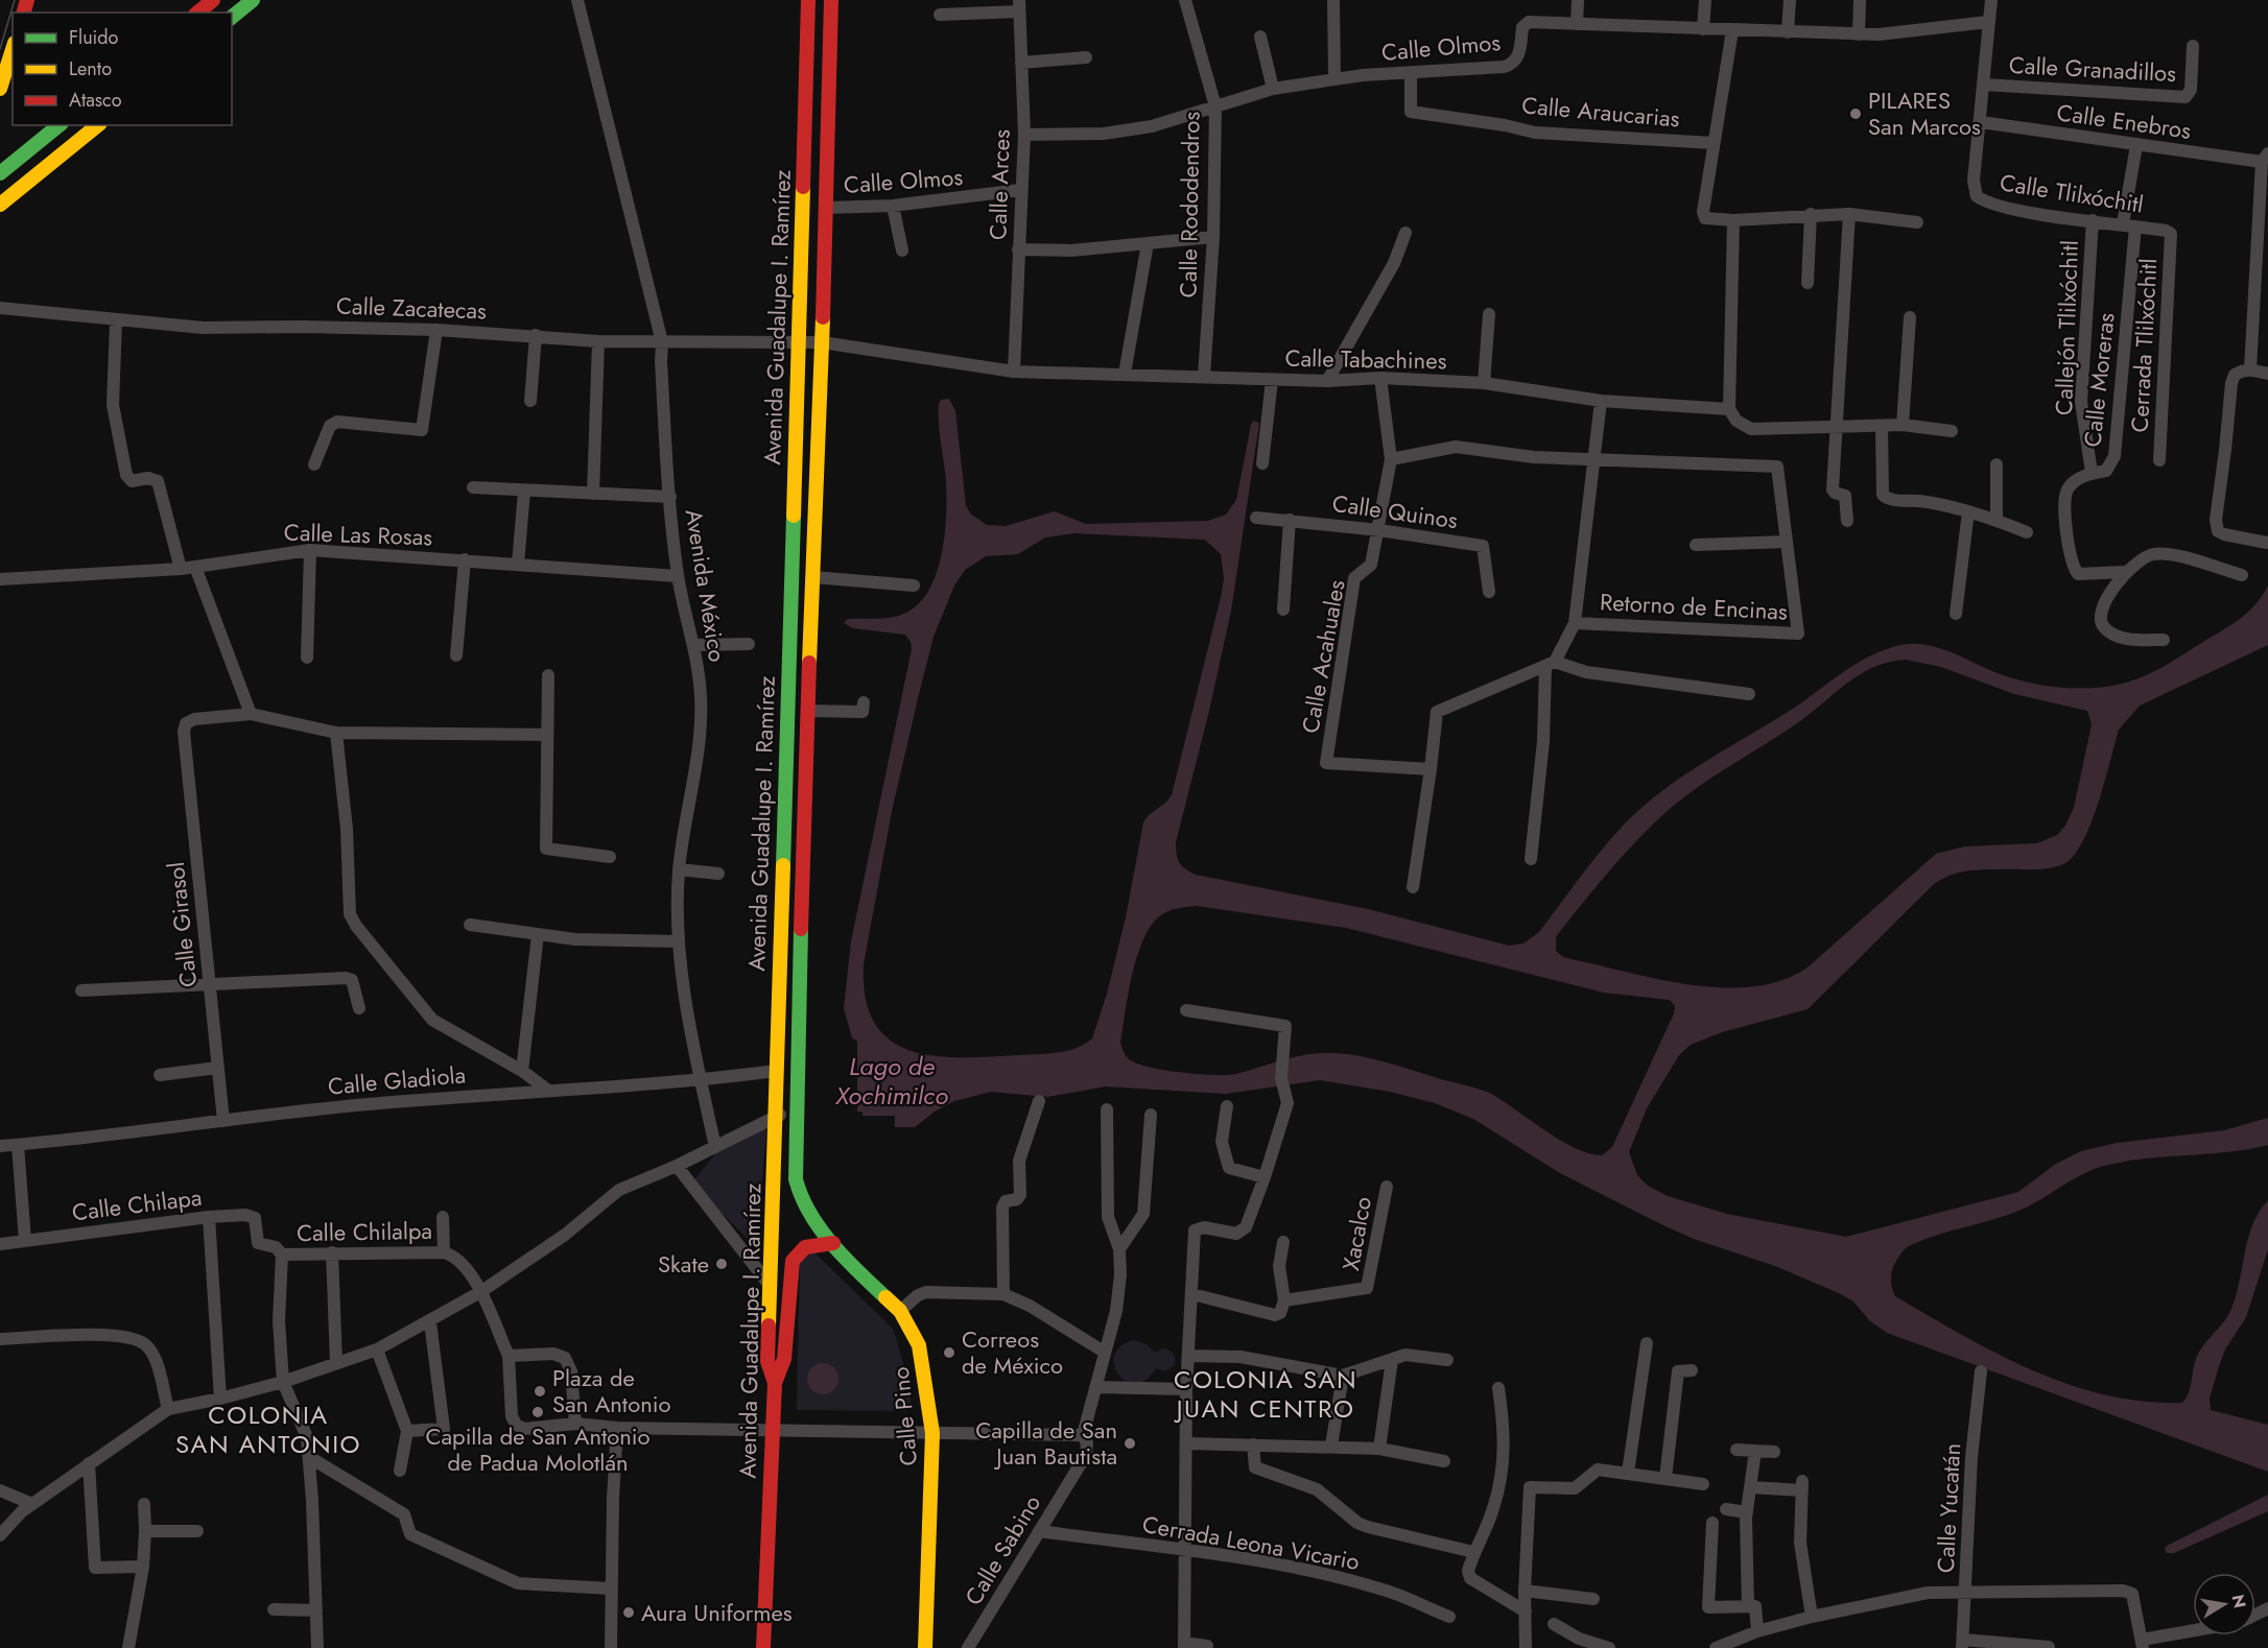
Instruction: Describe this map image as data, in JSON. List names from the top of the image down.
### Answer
{
  "streets": {
    "main road": ["Avenida Guadalupe I. Ramírez", "Calle Gladiola", "Calle Pino"],
    "street": [
      "Calle Olmos",
      "Calle Granadillos",
      "Calle Araucarias",
      "Calle Enebros",
      "Calle Arces",
      "Calle Tlilxóchitl",
      "Calle Rododendros",
      "Calle Zacatecas",
      "Callejón Tlilxóchitl",
      "Cerrada Tlilxóchitl",
      "Calle Tabachines",
      "Calle Moreras",
      "Calle Quinos",
      "Calle Las Rosas",
      "Avenida México",
      "Retorno de Encinas",
      "Calle Acahuales",
      "Calle Girasol",
      "Calle Chilapa",
      "Calle Chilalpa",
      "Xacalco",
      "Calle Yucatán",
      "Cerrada Leona Vicario",
      "Calle Sabino"
    ]
  },
  "crossings": [
    ["Calle Olmos", "Calle Araucarias"],
    ["Calle Olmos", "Calle Arces"],
    ["Calle Olmos", "Calle Tlilxóchitl"],
    ["Calle Olmos", "Calle Rododendros"],
    ["Calle Olmos", "Avenida Guadalupe I. Ramírez"],
    ["Calle Granadillos", "Calle Tlilxóchitl"],
    ["Calle Enebros", "Calle Tlilxóchitl"],
    ["Calle Arces", "Calle Tabachines"],
    ["Calle Tlilxóchitl", "Callejón Tlilxóchitl"],
    ["Calle Tlilxóchitl", "Cerrada Tlilxóchitl"],
    ["Calle Tlilxóchitl", "Calle Moreras"],
    ["Calle Rododendros", "Calle Tabachines"],
    ["Calle Zacatecas", "Avenida Guadalupe I. Ramírez"],
    ["Calle Zacatecas", "Calle Tabachines"],
    ["Calle Zacatecas", "Avenida México"],
    ["Avenida Guadalupe I. Ramírez", "Calle Tabachines"],
    ["Avenida Guadalupe I. Ramírez", "Calle Gladiola"],
    ["Avenida Guadalupe I. Ramírez", "Calle Pino"],
    ["Callejón Tlilxóchitl", "Calle Moreras"],
    ["Calle Tabachines", "Calle Acahuales"],
    ["Calle Quinos", "Calle Acahuales"],
    ["Calle Las Rosas", "Avenida México"],
    ["Avenida México", "Calle Gladiola"],
    ["Calle Girasol", "Calle Gladiola"],
    ["Calle Chilapa", "Calle Chilalpa"],
    ["Cerrada Leona Vicario", "Calle Sabino"]
  ],
  "districts": ["COLONIA SAN JUAN CENTRO", "COLONIA SAN ANTONIO"],
  "water": ["Lago de Xochimilco"],
  "places": [
    "PILARES San Marcos",
    "Skate",
    "Correos de México",
    "Plaza de San Antonio",
    "Capilla de San Antonio de Padua Molotlán",
    "Capilla de San Juan Bautista",
    "Aura Uniformes"
  ],
  "legend": ["Fluido", "Lento", "Atasco"],
  "north": "right"
}
